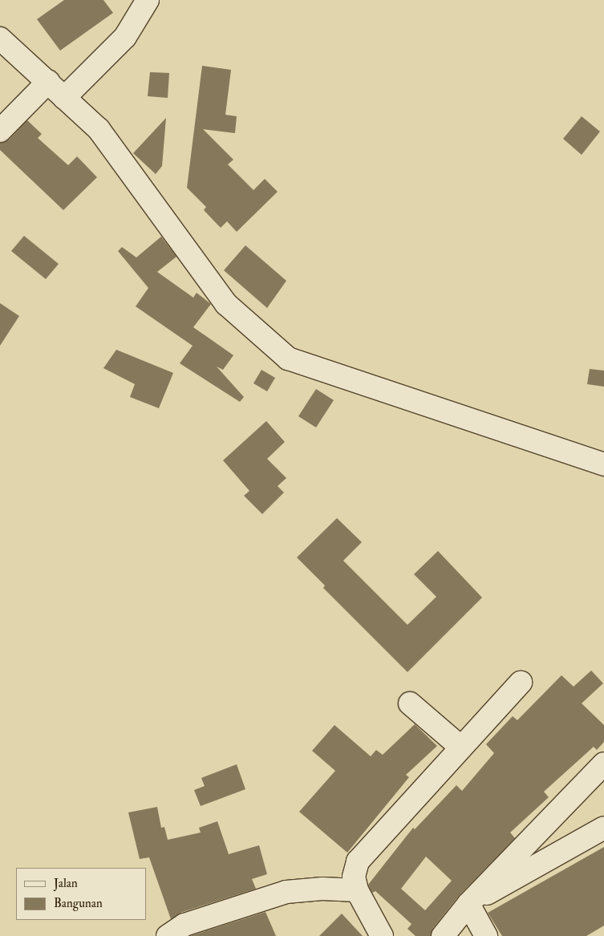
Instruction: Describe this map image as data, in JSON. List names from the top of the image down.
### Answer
{
  "legend": ["Jalan", "Bangunan"]
}
